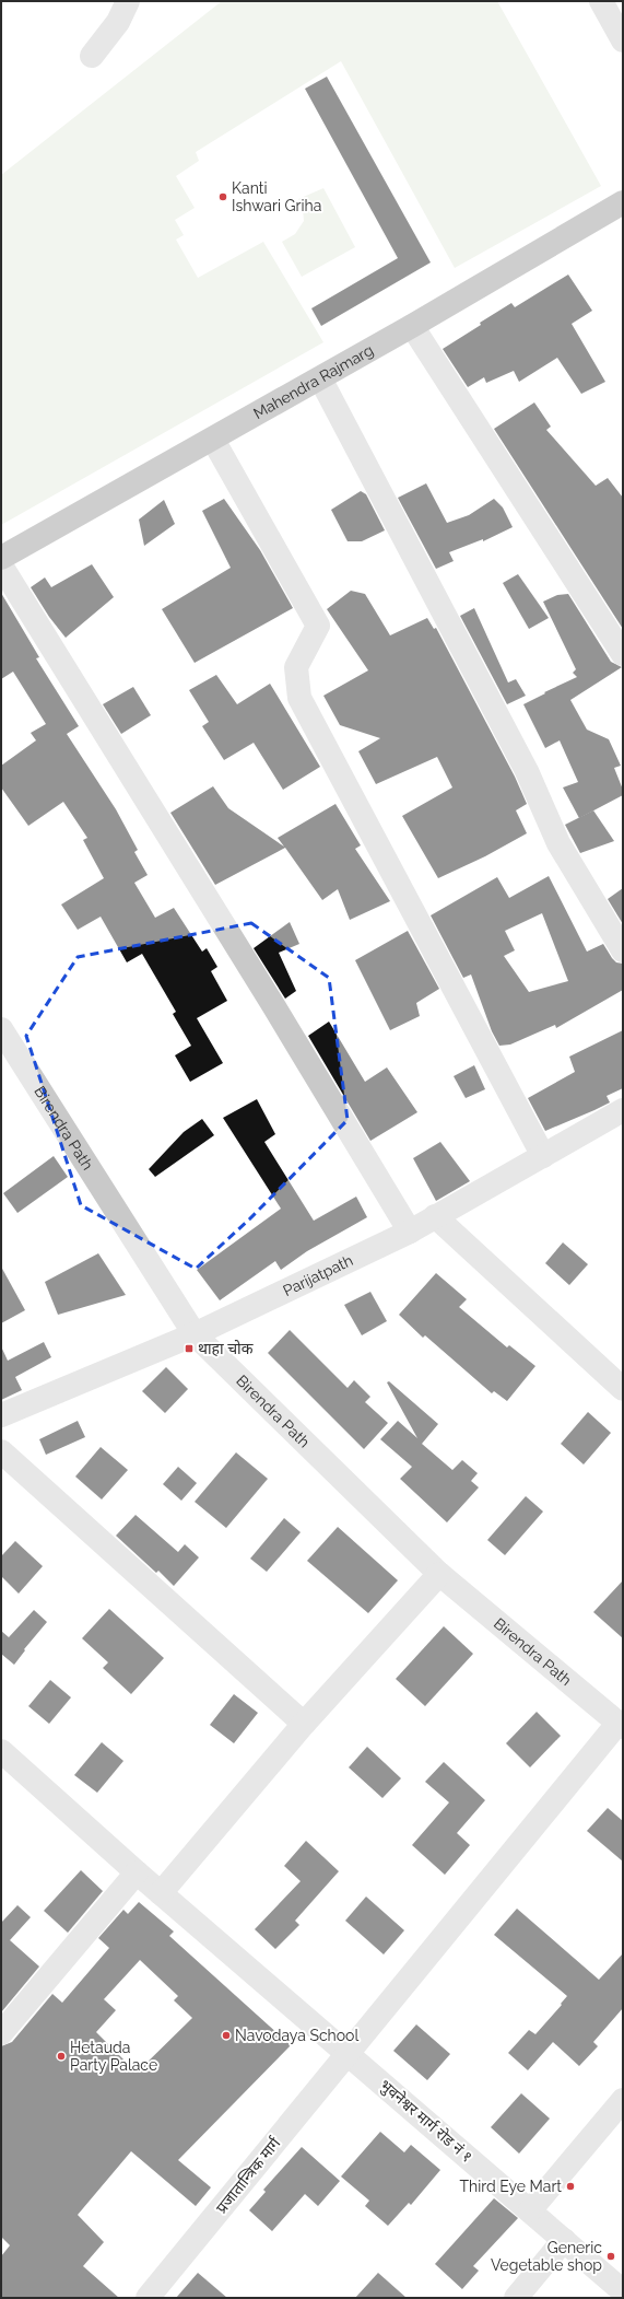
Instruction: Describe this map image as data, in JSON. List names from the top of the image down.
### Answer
{
  "streets": {
    "highway": ["Mahendra Rajmarg"],
    "street": [
      "Birendra Path",
      "Parijatpath",
      "भुवनेश्वर मार्ग रोड नं १",
      "प्रजातान्त्रिक मार्ग"
    ]
  },
  "crossings": [
    ["Birendra Path", "Parijatpath"],
    ["Birendra Path", "प्रजातान्त्रिक मार्ग"],
    ["भुवनेश्वर मार्ग रोड नं १", "प्रजातान्त्रिक मार्ग"]
  ],
  "places": {
    "other": [
      "Kanti Ishwari Griha",
      "Navodaya School",
      "Hetauda Party Palace",
      "Third Eye Mart",
      "Generic Vegetable shop"
    ],
    "transit": ["थाहा चोक"]
  }
}
